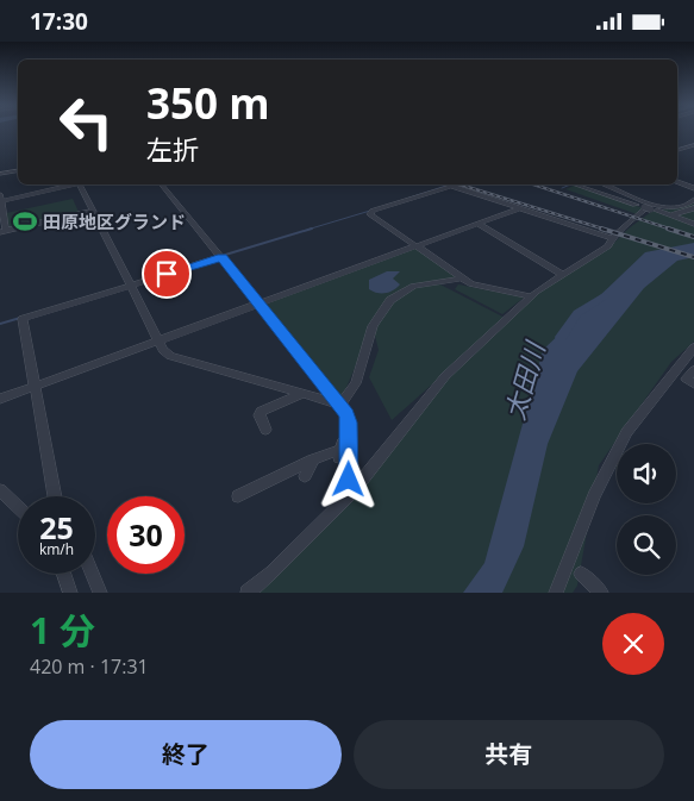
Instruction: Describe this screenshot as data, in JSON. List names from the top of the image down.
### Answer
{
  "water": ["太田川"],
  "places": {
    "sports": ["田原地区グランド"]
  },
  "page": {
    "status": "17:30",
    "turn": ["350 m", "左折"],
    "speed": "25 km/h",
    "limit": "30",
    "heading": ["1 分", "420 m · 17:31"],
    "buttons": ["終了", "共有"]
  }
}
